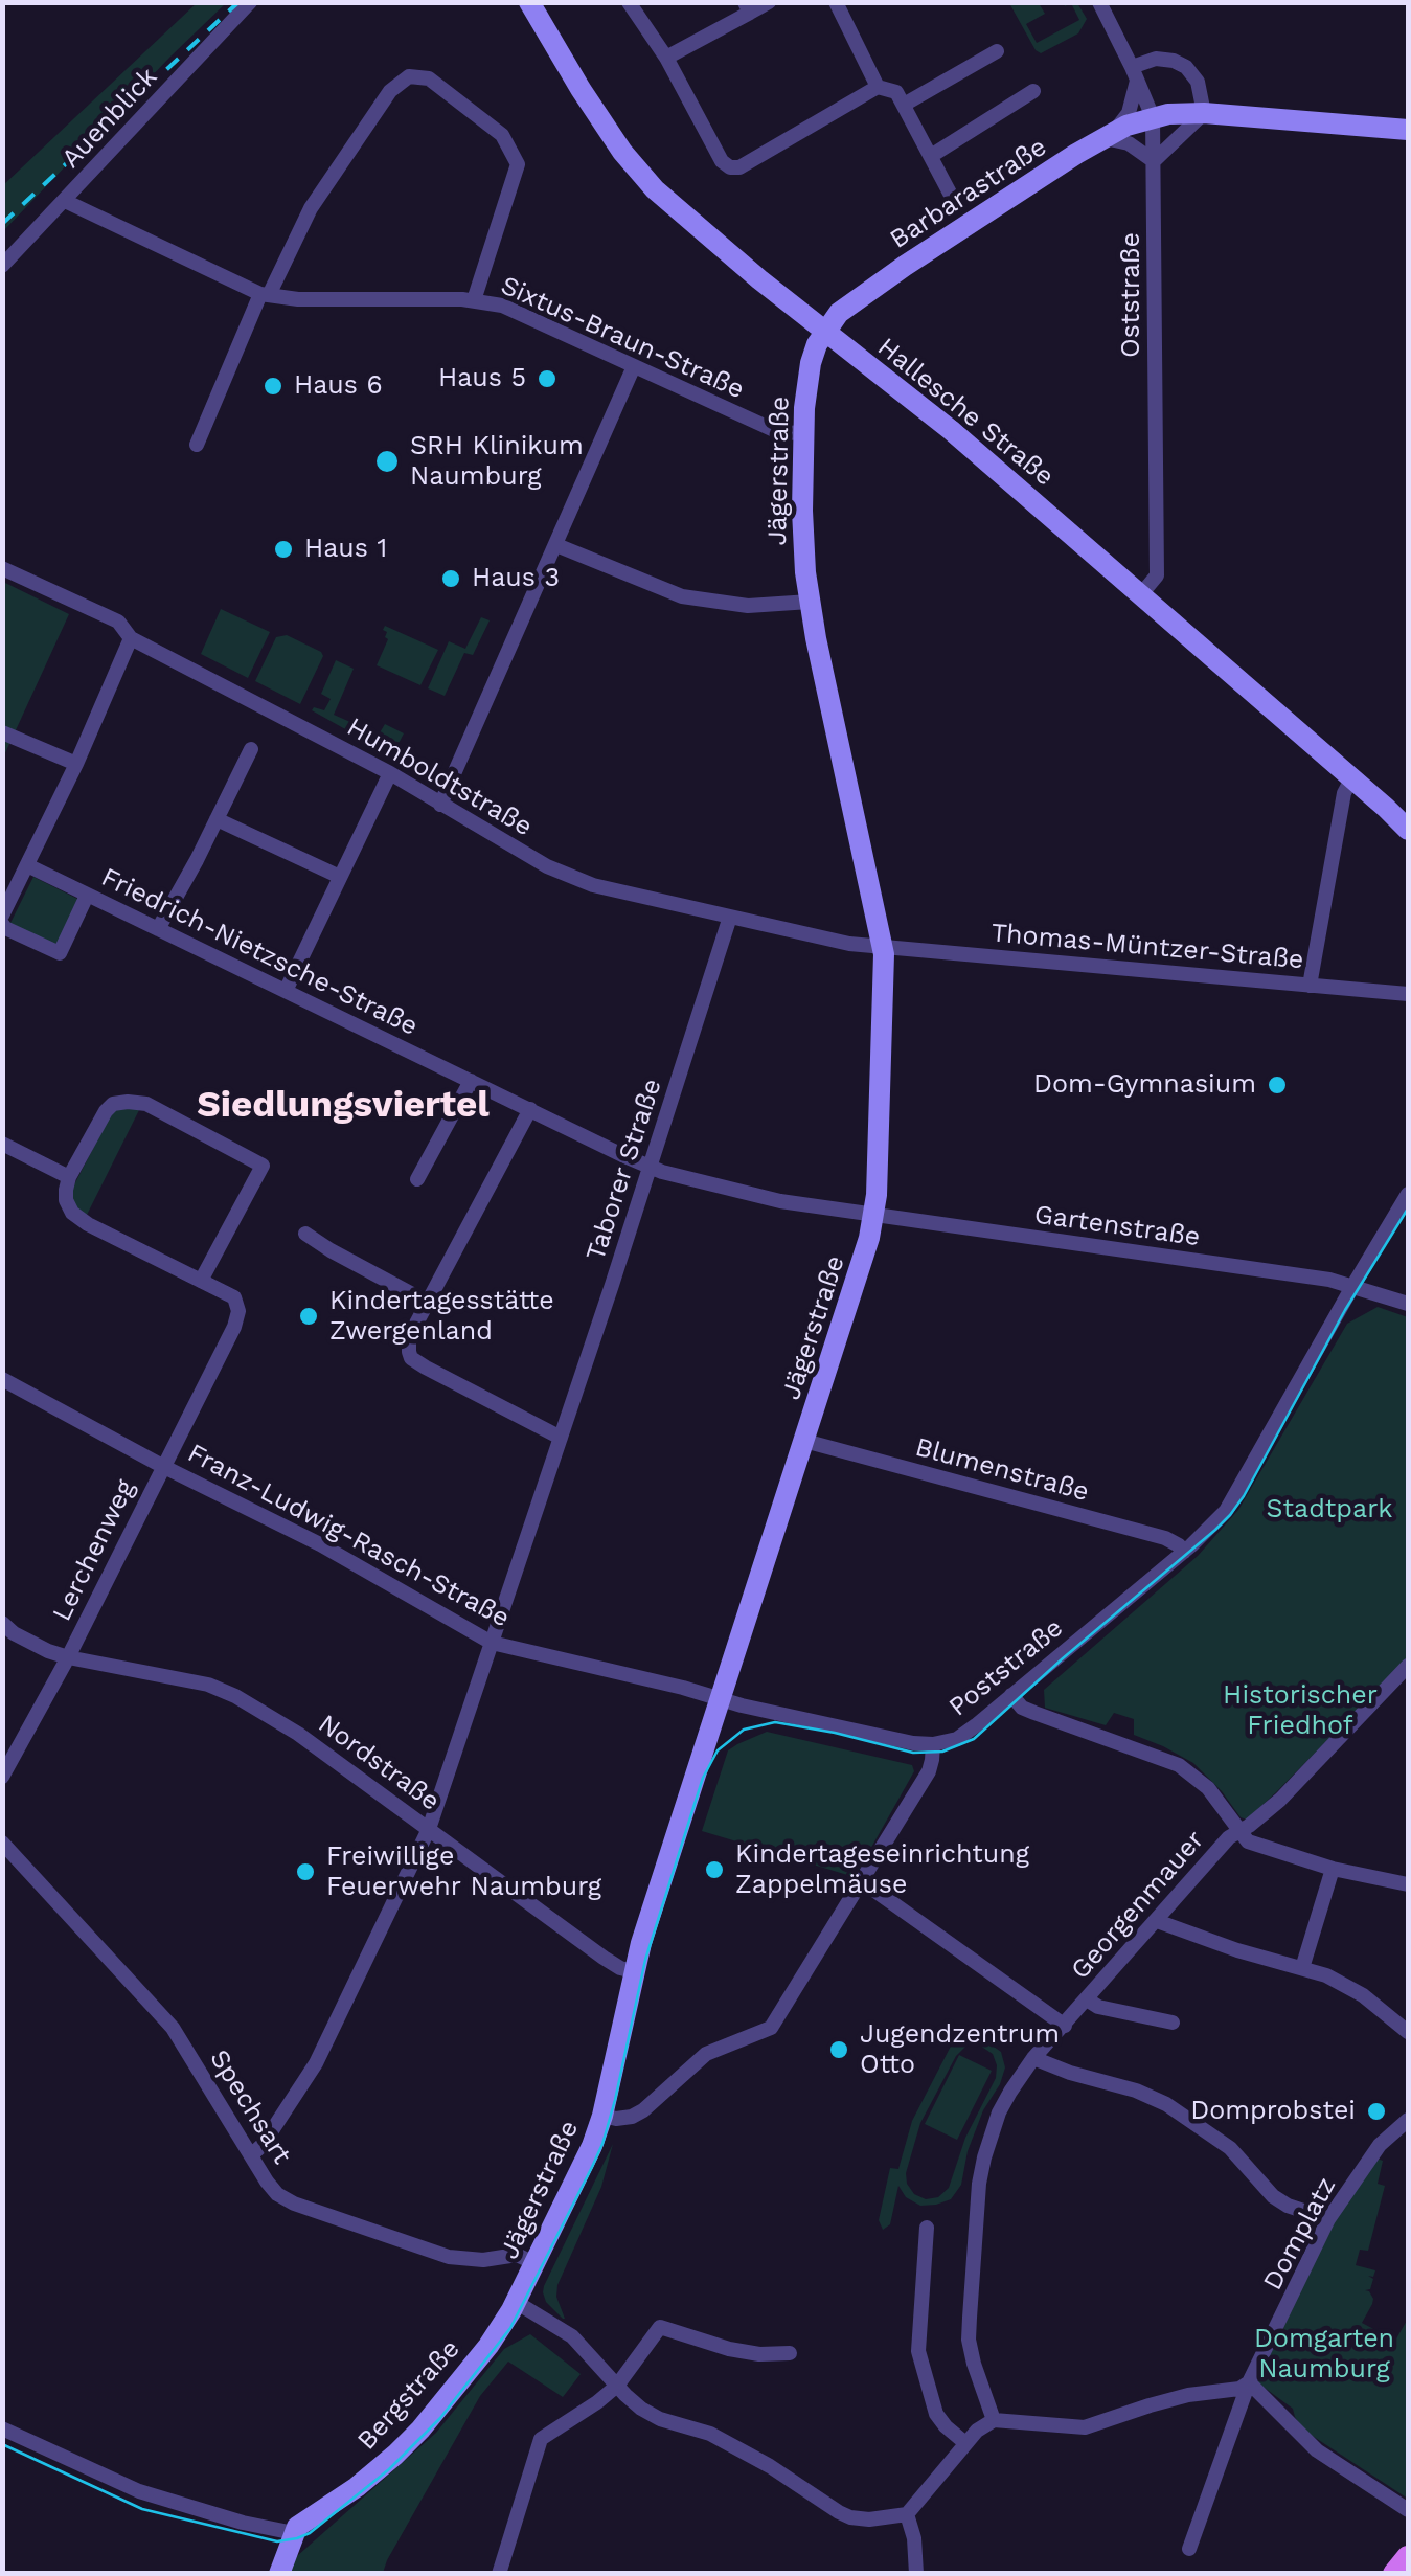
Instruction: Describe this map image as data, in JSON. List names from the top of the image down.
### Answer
{
  "streets": {
    "main road": [
      "Barbarastraße",
      "Hallesche Straße",
      "Jägerstraße",
      "Bergstraße"
    ],
    "street": [
      "Auenblick",
      "Oststraße",
      "Sixtus-Braun-Straße",
      "Humboldtstraße",
      "Thomas-Müntzer-Straße",
      "Friedrich-Nietzsche-Straße",
      "Taborer Straße",
      "Gartenstraße",
      "Blumenstraße",
      "Franz-Ludwig-Rasch-Straße",
      "Lerchenweg",
      "Poststraße",
      "Nordstraße",
      "Georgenmauer",
      "Spechsart",
      "Domplatz"
    ]
  },
  "crossings": [
    ["Auenblick", "Sixtus-Braun-Straße"],
    ["Barbarastraße", "Oststraße"],
    ["Barbarastraße", "Hallesche Straße"],
    ["Barbarastraße", "Jägerstraße"],
    ["Oststraße", "Hallesche Straße"],
    ["Sixtus-Braun-Straße", "Jägerstraße"],
    ["Hallesche Straße", "Jägerstraße"],
    ["Jägerstraße", "Humboldtstraße"],
    ["Jägerstraße", "Thomas-Müntzer-Straße"],
    ["Jägerstraße", "Friedrich-Nietzsche-Straße"],
    ["Jägerstraße", "Gartenstraße"],
    ["Jägerstraße", "Blumenstraße"],
    ["Jägerstraße", "Franz-Ludwig-Rasch-Straße"],
    ["Jägerstraße", "Poststraße"],
    ["Jägerstraße", "Nordstraße"],
    ["Jägerstraße", "Spechsart"],
    ["Jägerstraße", "Bergstraße"],
    ["Humboldtstraße", "Thomas-Müntzer-Straße"],
    ["Humboldtstraße", "Taborer Straße"],
    ["Friedrich-Nietzsche-Straße", "Taborer Straße"],
    ["Friedrich-Nietzsche-Straße", "Gartenstraße"],
    ["Taborer Straße", "Franz-Ludwig-Rasch-Straße"],
    ["Taborer Straße", "Nordstraße"],
    ["Taborer Straße", "Spechsart"],
    ["Gartenstraße", "Poststraße"],
    ["Blumenstraße", "Poststraße"],
    ["Franz-Ludwig-Rasch-Straße", "Lerchenweg"],
    ["Franz-Ludwig-Rasch-Straße", "Poststraße"],
    ["Lerchenweg", "Nordstraße"]
  ],
  "districts": ["Siedlungsviertel"],
  "parks": ["Stadtpark", "Historischer Friedhof", "Domgarten Naumburg"],
  "places": [
    "Haus 5",
    "Haus 6",
    "SRH Klinikum Naumburg",
    "Haus 1",
    "Haus 3",
    "Dom-Gymnasium",
    "Kindertagesstätte Zwergenland",
    "Kindertageseinrichtung Zappelmäuse",
    "Freiwillige Feuerwehr Naumburg",
    "Jugendzentrum Otto",
    "Domprobstei"
  ]
}
